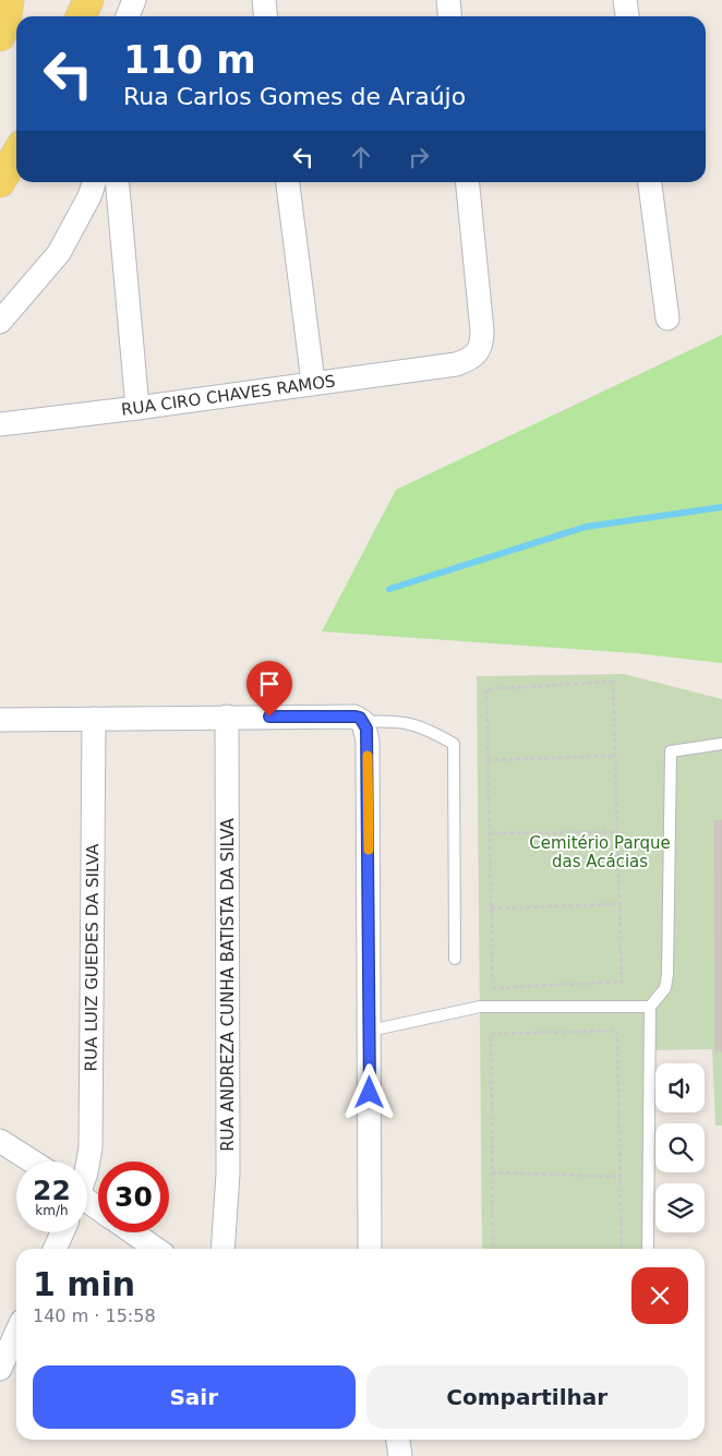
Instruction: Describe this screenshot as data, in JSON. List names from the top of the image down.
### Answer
{
  "streets": {
    "street": ["RUA CIRO CHAVES RAMOS", "RUA LUIZ GUEDES DA SILVA", "RUA ANDREZA CUNHA BATISTA DA SILVA"]
  },
  "parks": ["Cemitério Parque das Acácias"],
  "page": {
    "turn": ["110 m", "Rua Carlos Gomes de Araújo"],
    "speed": "22 km/h",
    "limit": "30",
    "heading": ["1 min", "140 m · 15:58"],
    "buttons": ["Sair", "Compartilhar"]
  }
}
